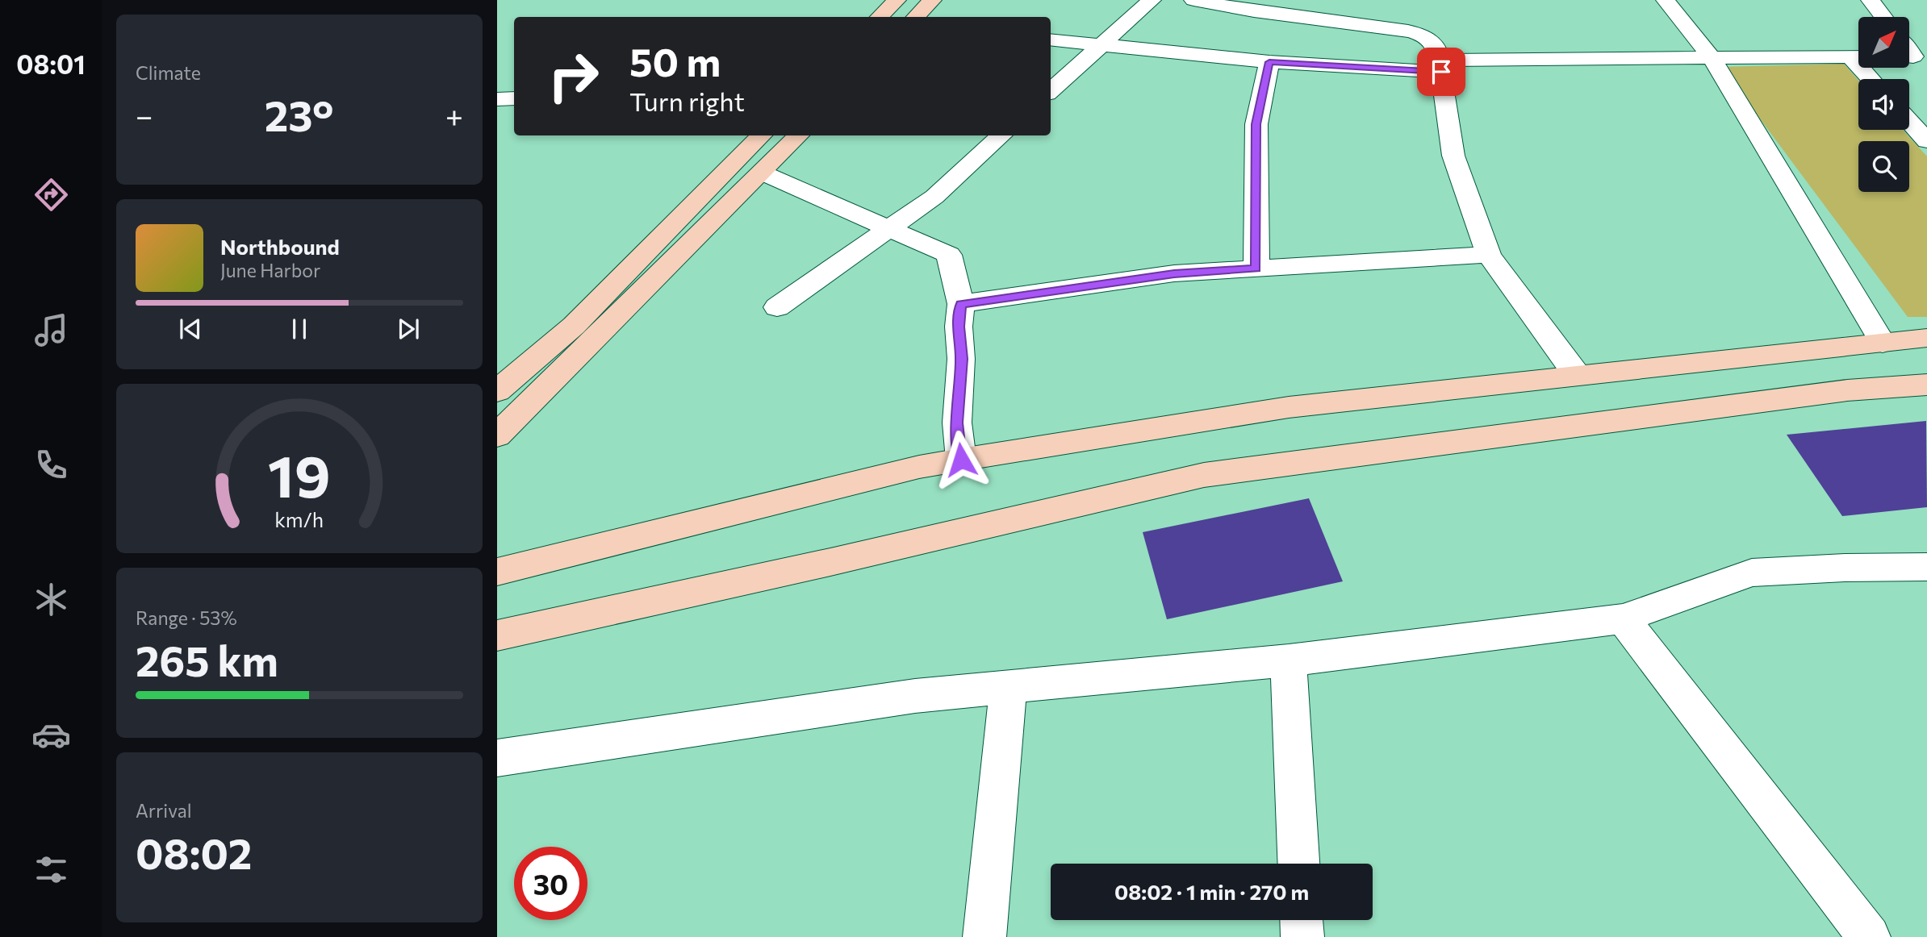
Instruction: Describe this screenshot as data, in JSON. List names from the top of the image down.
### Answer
{
  "north": "top right",
  "page": {
    "tabs": "08:01",
    "tile": [
      "Climate",
      ["Range · 53%", "265 km"],
      ["Arrival", "08:02"]
    ],
    "turn": ["50 m", "Turn right"],
    "heat": ["−", "23°", "+"],
    "song": ["Northbound", "June Harbor"],
    "limit": "30",
    "trip": "08:02 · 1 min · 270 m",
    "gauge": ["19", "km/h"]
  }
}
